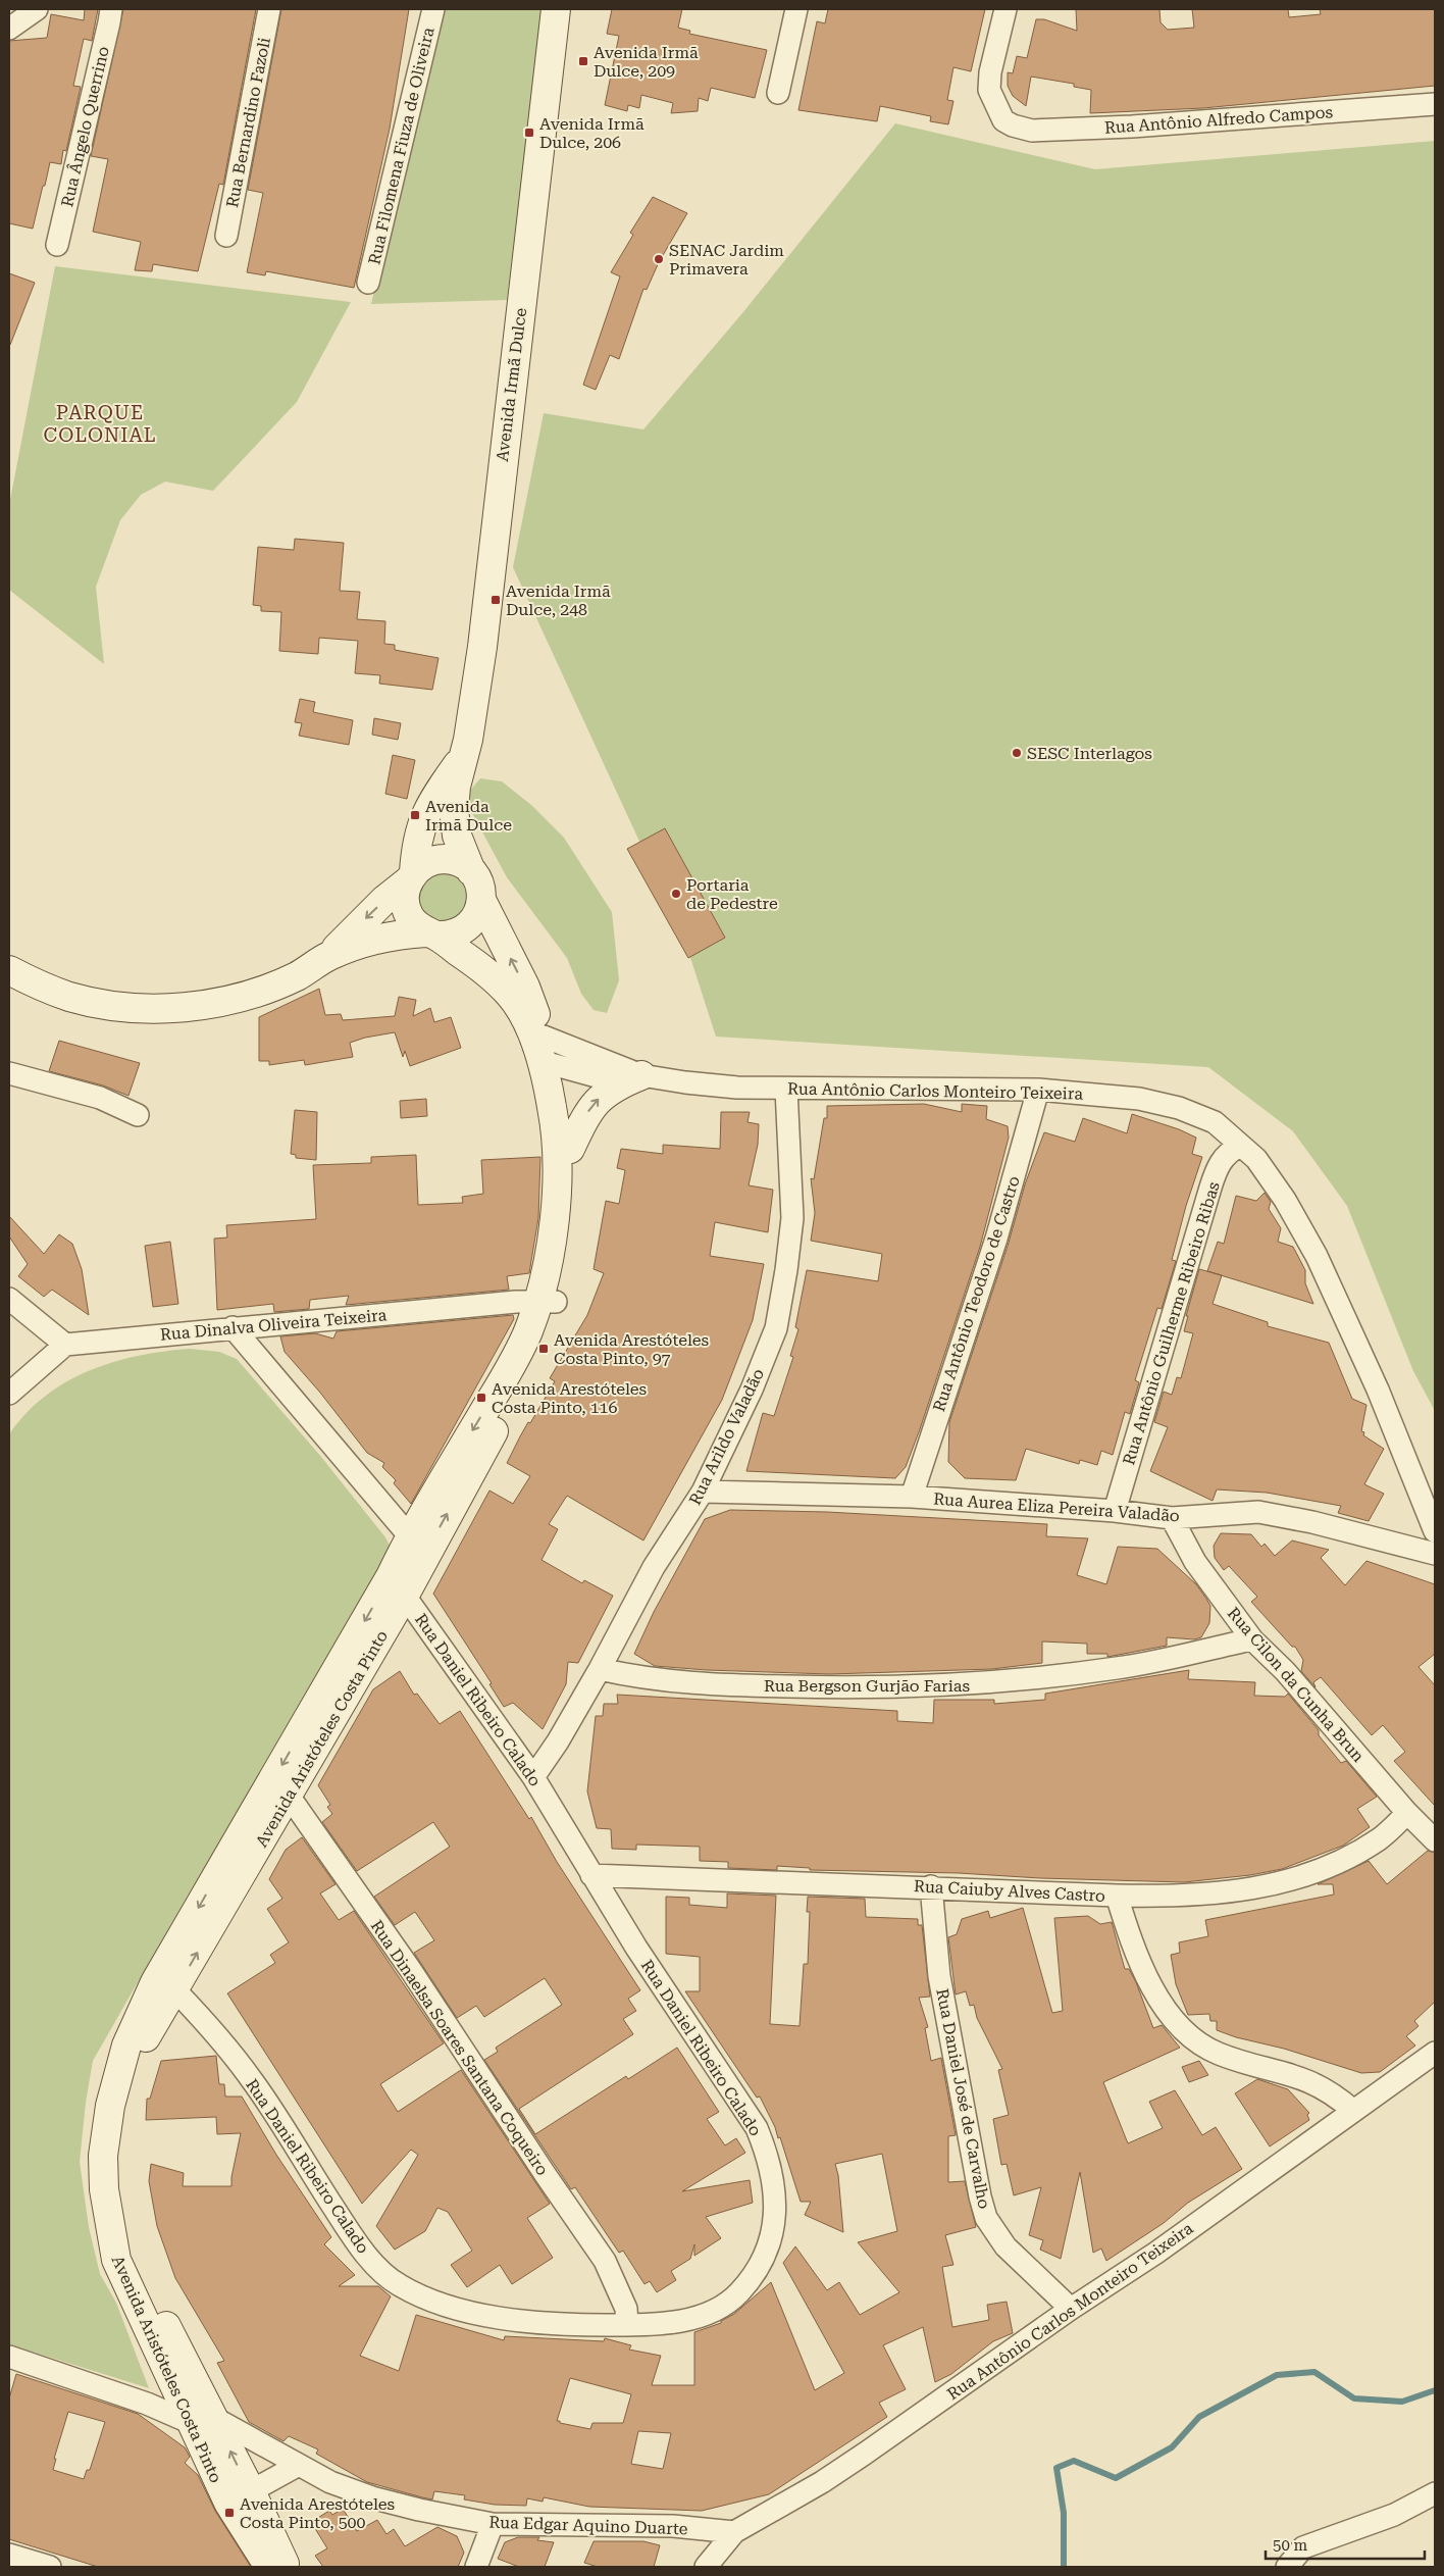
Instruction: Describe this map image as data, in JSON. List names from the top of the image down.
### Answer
{
  "streets": {
    "main road": ["Avenida Irmã Dulce", "Avenida Aristóteles Costa Pinto"],
    "street": [
      "Rua Antônio Alfredo Campos",
      "Rua Bernardino Fazoli",
      "Rua Ângelo Querrino",
      "Rua Filomena Fiuza de Oliveira",
      "Rua Antônio Carlos Monteiro Teixeira",
      "Rua Antônio Teodoro de Castro",
      "Rua Antônio Guilherme Ribeiro Ribas",
      "Rua Dinalva Oliveira Teixeira",
      "Rua Arildo Valadão",
      "Rua Aurea Eliza Pereira Valadão",
      "Rua Cilon da Cunha Brun",
      "Rua Bergson Gurjão Farias",
      "Rua Daniel Ribeiro Calado",
      "Rua Caiuby Alves Castro",
      "Rua Dinaelsa Soares Santana Coqueiro",
      "Rua Daniel José de Carvalho",
      "Rua Edgar Aquino Duarte"
    ]
  },
  "crossings": [
    ["Avenida Irmã Dulce", "Avenida Aristóteles Costa Pinto"],
    ["Rua Antônio Carlos Monteiro Teixeira", "Rua Antônio Teodoro de Castro"],
    ["Rua Antônio Carlos Monteiro Teixeira", "Rua Antônio Guilherme Ribeiro Ribas"],
    ["Rua Antônio Carlos Monteiro Teixeira", "Rua Arildo Valadão"],
    ["Rua Antônio Carlos Monteiro Teixeira", "Avenida Aristóteles Costa Pinto"],
    ["Rua Antônio Carlos Monteiro Teixeira", "Rua Daniel José de Carvalho"],
    ["Rua Antônio Carlos Monteiro Teixeira", "Rua Edgar Aquino Duarte"],
    ["Rua Antônio Teodoro de Castro", "Rua Aurea Eliza Pereira Valadão"],
    ["Rua Antônio Guilherme Ribeiro Ribas", "Rua Aurea Eliza Pereira Valadão"],
    ["Rua Dinalva Oliveira Teixeira", "Avenida Aristóteles Costa Pinto"],
    ["Rua Arildo Valadão", "Rua Aurea Eliza Pereira Valadão"],
    ["Rua Arildo Valadão", "Rua Bergson Gurjão Farias"],
    ["Rua Arildo Valadão", "Rua Daniel Ribeiro Calado"],
    ["Rua Aurea Eliza Pereira Valadão", "Rua Cilon da Cunha Brun"],
    ["Rua Cilon da Cunha Brun", "Rua Bergson Gurjão Farias"],
    ["Rua Cilon da Cunha Brun", "Rua Caiuby Alves Castro"],
    ["Rua Daniel Ribeiro Calado", "Avenida Aristóteles Costa Pinto"],
    ["Rua Daniel Ribeiro Calado", "Rua Caiuby Alves Castro"],
    ["Rua Daniel Ribeiro Calado", "Rua Dinaelsa Soares Santana Coqueiro"],
    ["Avenida Aristóteles Costa Pinto", "Rua Dinaelsa Soares Santana Coqueiro"],
    ["Avenida Aristóteles Costa Pinto", "Rua Edgar Aquino Duarte"],
    ["Rua Caiuby Alves Castro", "Rua Daniel José de Carvalho"]
  ],
  "districts": ["PARQUE COLONIAL"],
  "places": {
    "transit": [
      "Avenida Irmã Dulce, 209",
      "Avenida Irmã Dulce, 206",
      "Avenida Irmã Dulce, 248",
      "Avenida Irmã Dulce",
      "Avenida Arestóteles Costa Pinto, 97",
      "Avenida Arestóteles Costa Pinto, 116",
      "Avenida Arestóteles Costa Pinto, 500"
    ],
    "other": ["SENAC Jardim Primavera", "SESC Interlagos", "Portaria de Pedestre"]
  },
  "scale_bar": "50 m"
}
